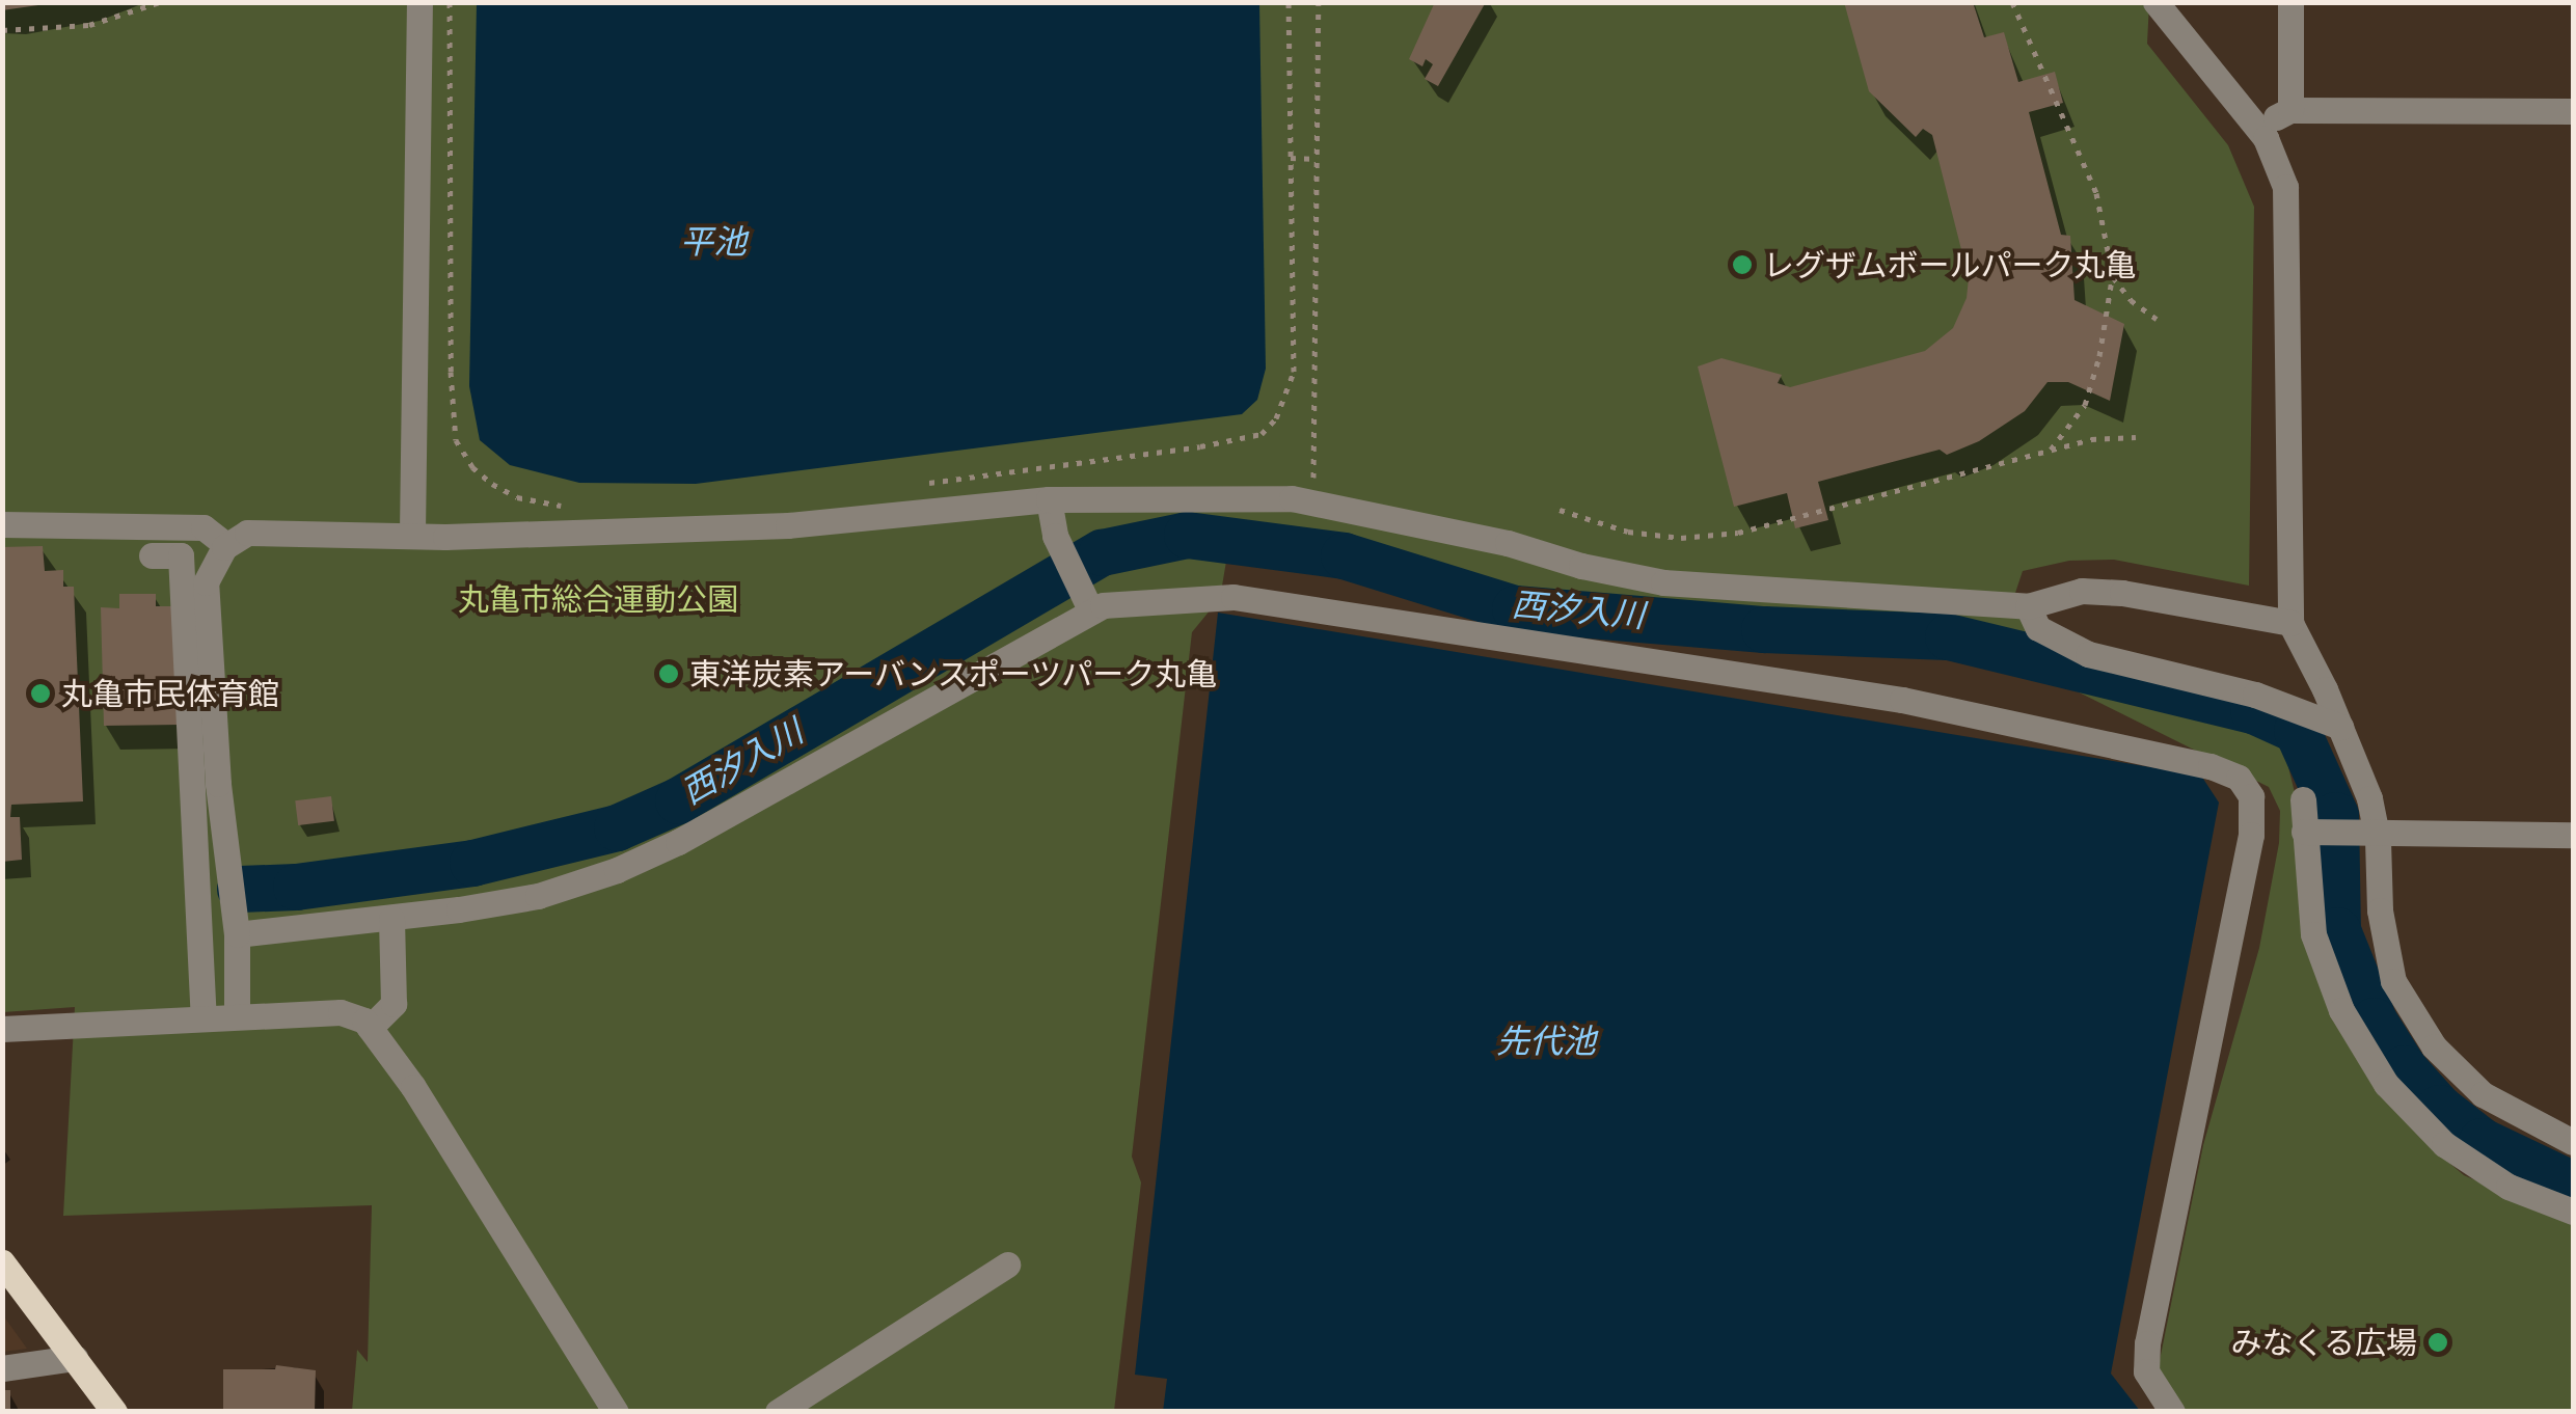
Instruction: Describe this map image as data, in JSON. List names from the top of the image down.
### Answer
{
  "water": ["平池", "西汐入川", "先代池"],
  "parks": ["丸亀市総合運動公園"],
  "places": [
    "レグザムボールパーク丸亀",
    "東洋炭素アーバンスポーツパーク丸亀",
    "丸亀市民体育館",
    "みなくる広場"
  ]
}
